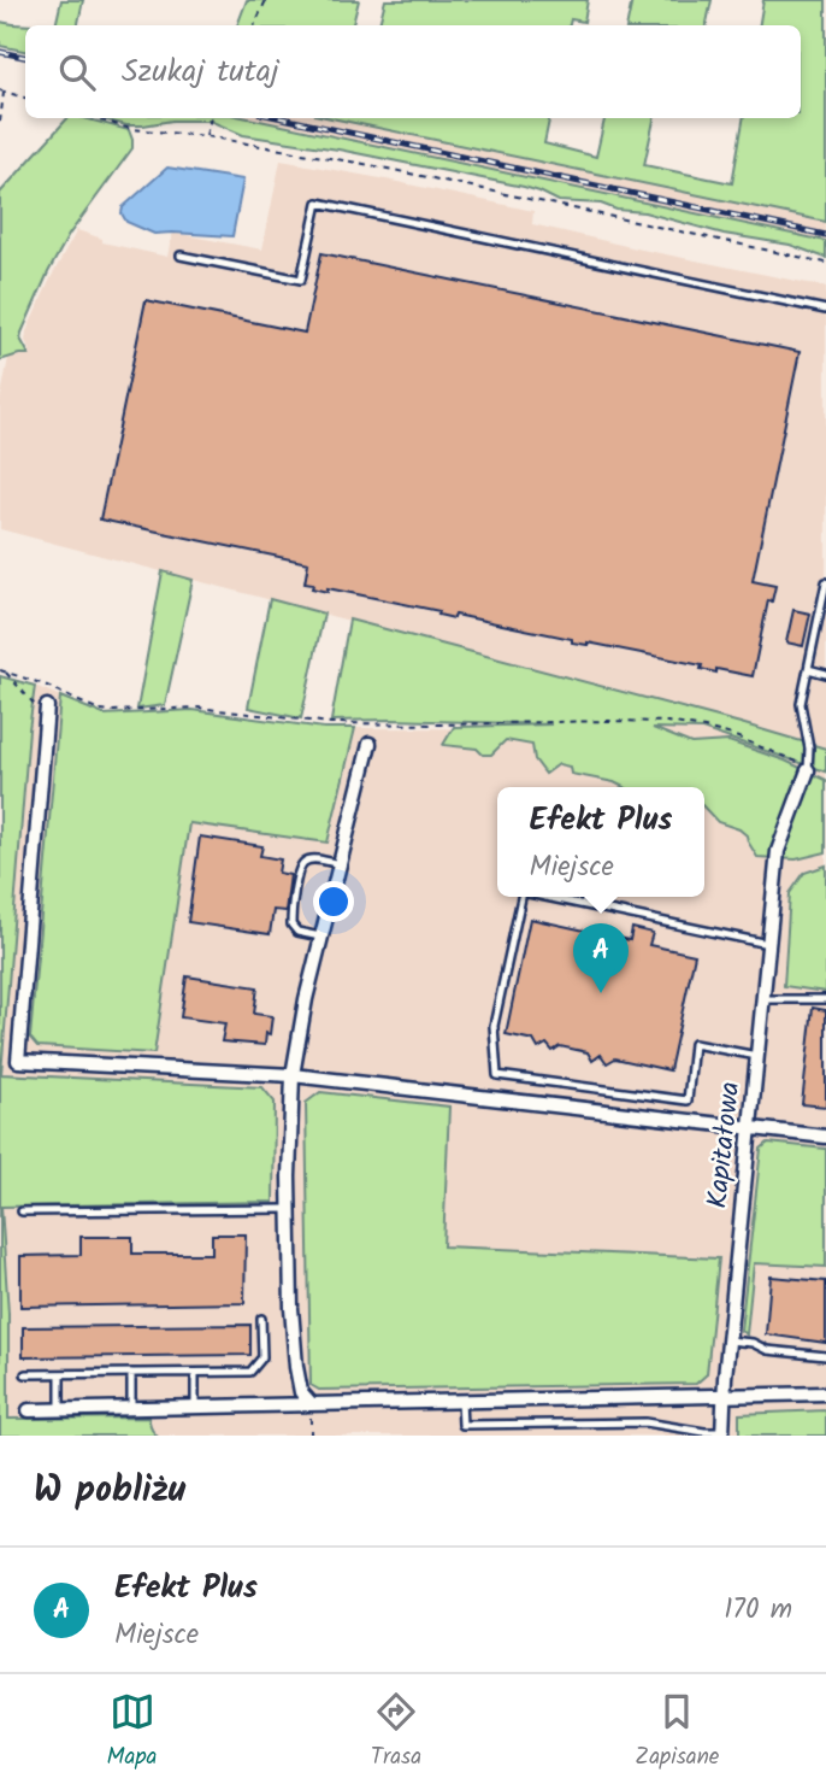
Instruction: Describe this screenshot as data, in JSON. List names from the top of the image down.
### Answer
{
  "streets": {
    "street": ["Kapitałowa"]
  },
  "page": {
    "search": "Szukaj tutaj",
    "popup": ["Efekt Plus", "Miejsce"],
    "pins": "A",
    "heading": "W pobliżu",
    "list": [
      {
        "mark": "A",
        "name": "Efekt Plus",
        "note": "Miejsce",
        "value": "170 m"
      }
    ],
    "nav": ["Mapa", "Trasa", "Zapisane"]
  }
}
